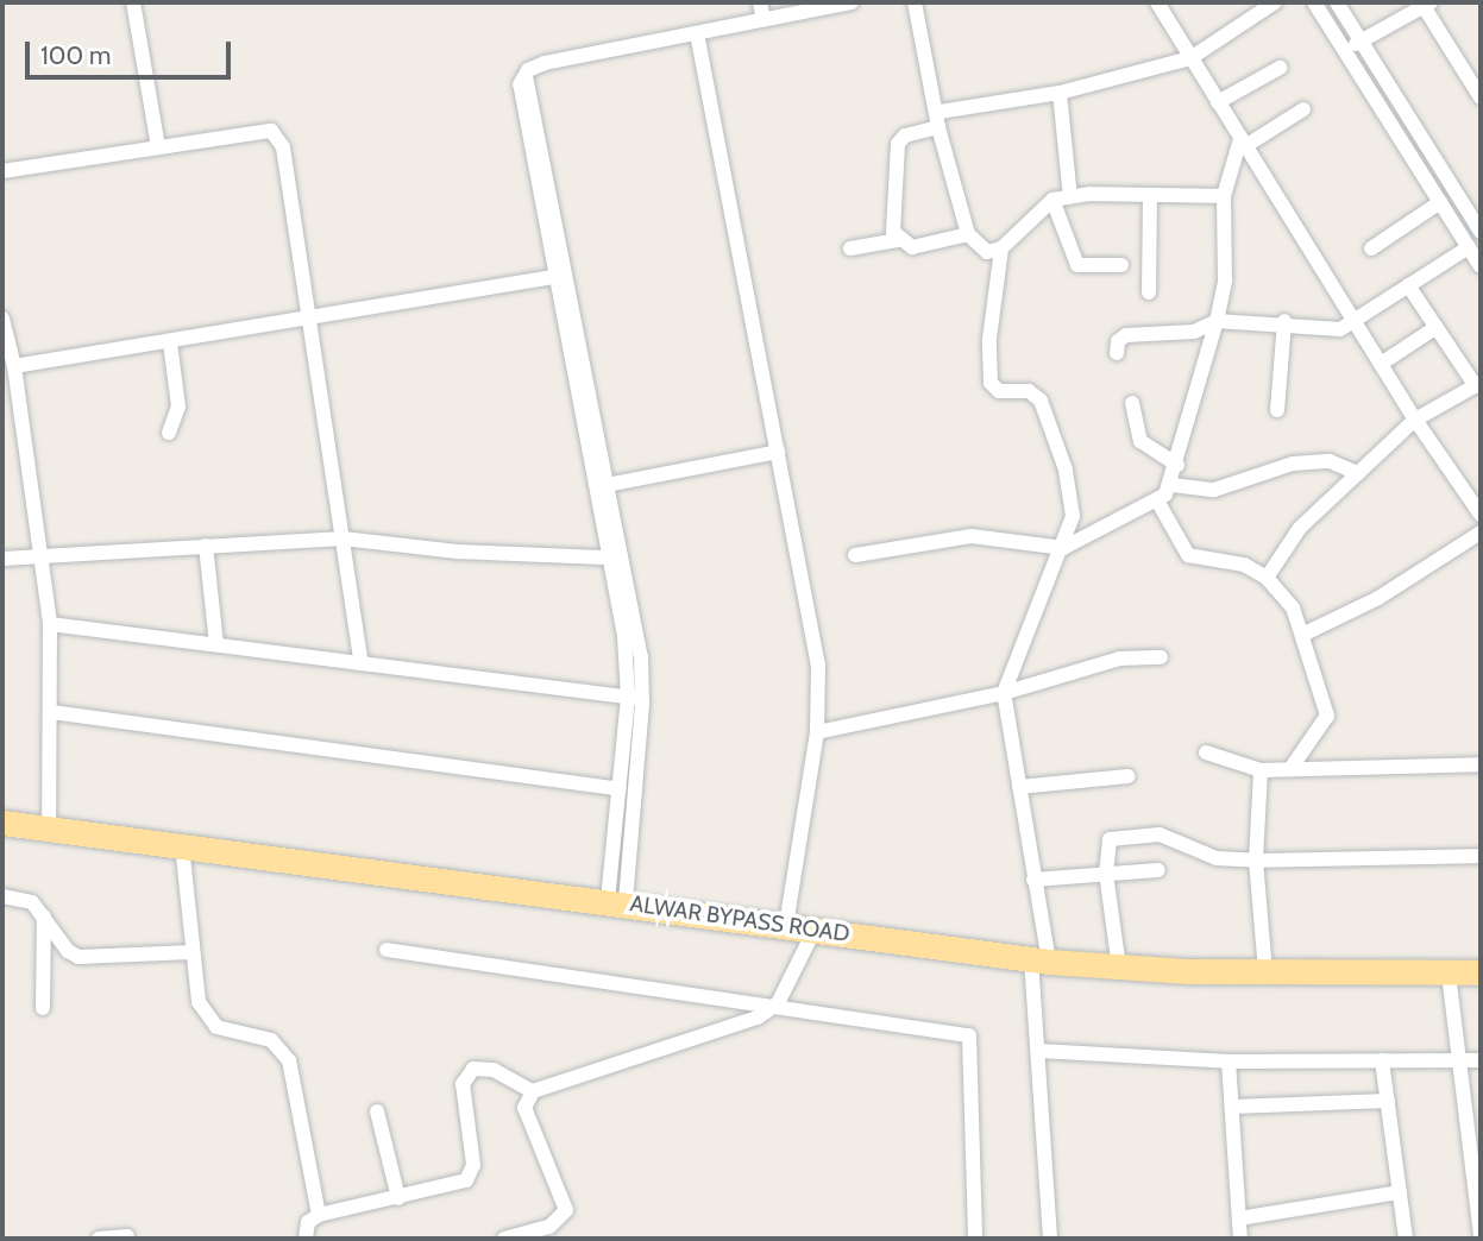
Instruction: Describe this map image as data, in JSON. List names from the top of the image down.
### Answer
{
  "streets": {
    "highway": ["ALWAR BYPASS ROAD"]
  },
  "scale_bar": "100 m"
}
